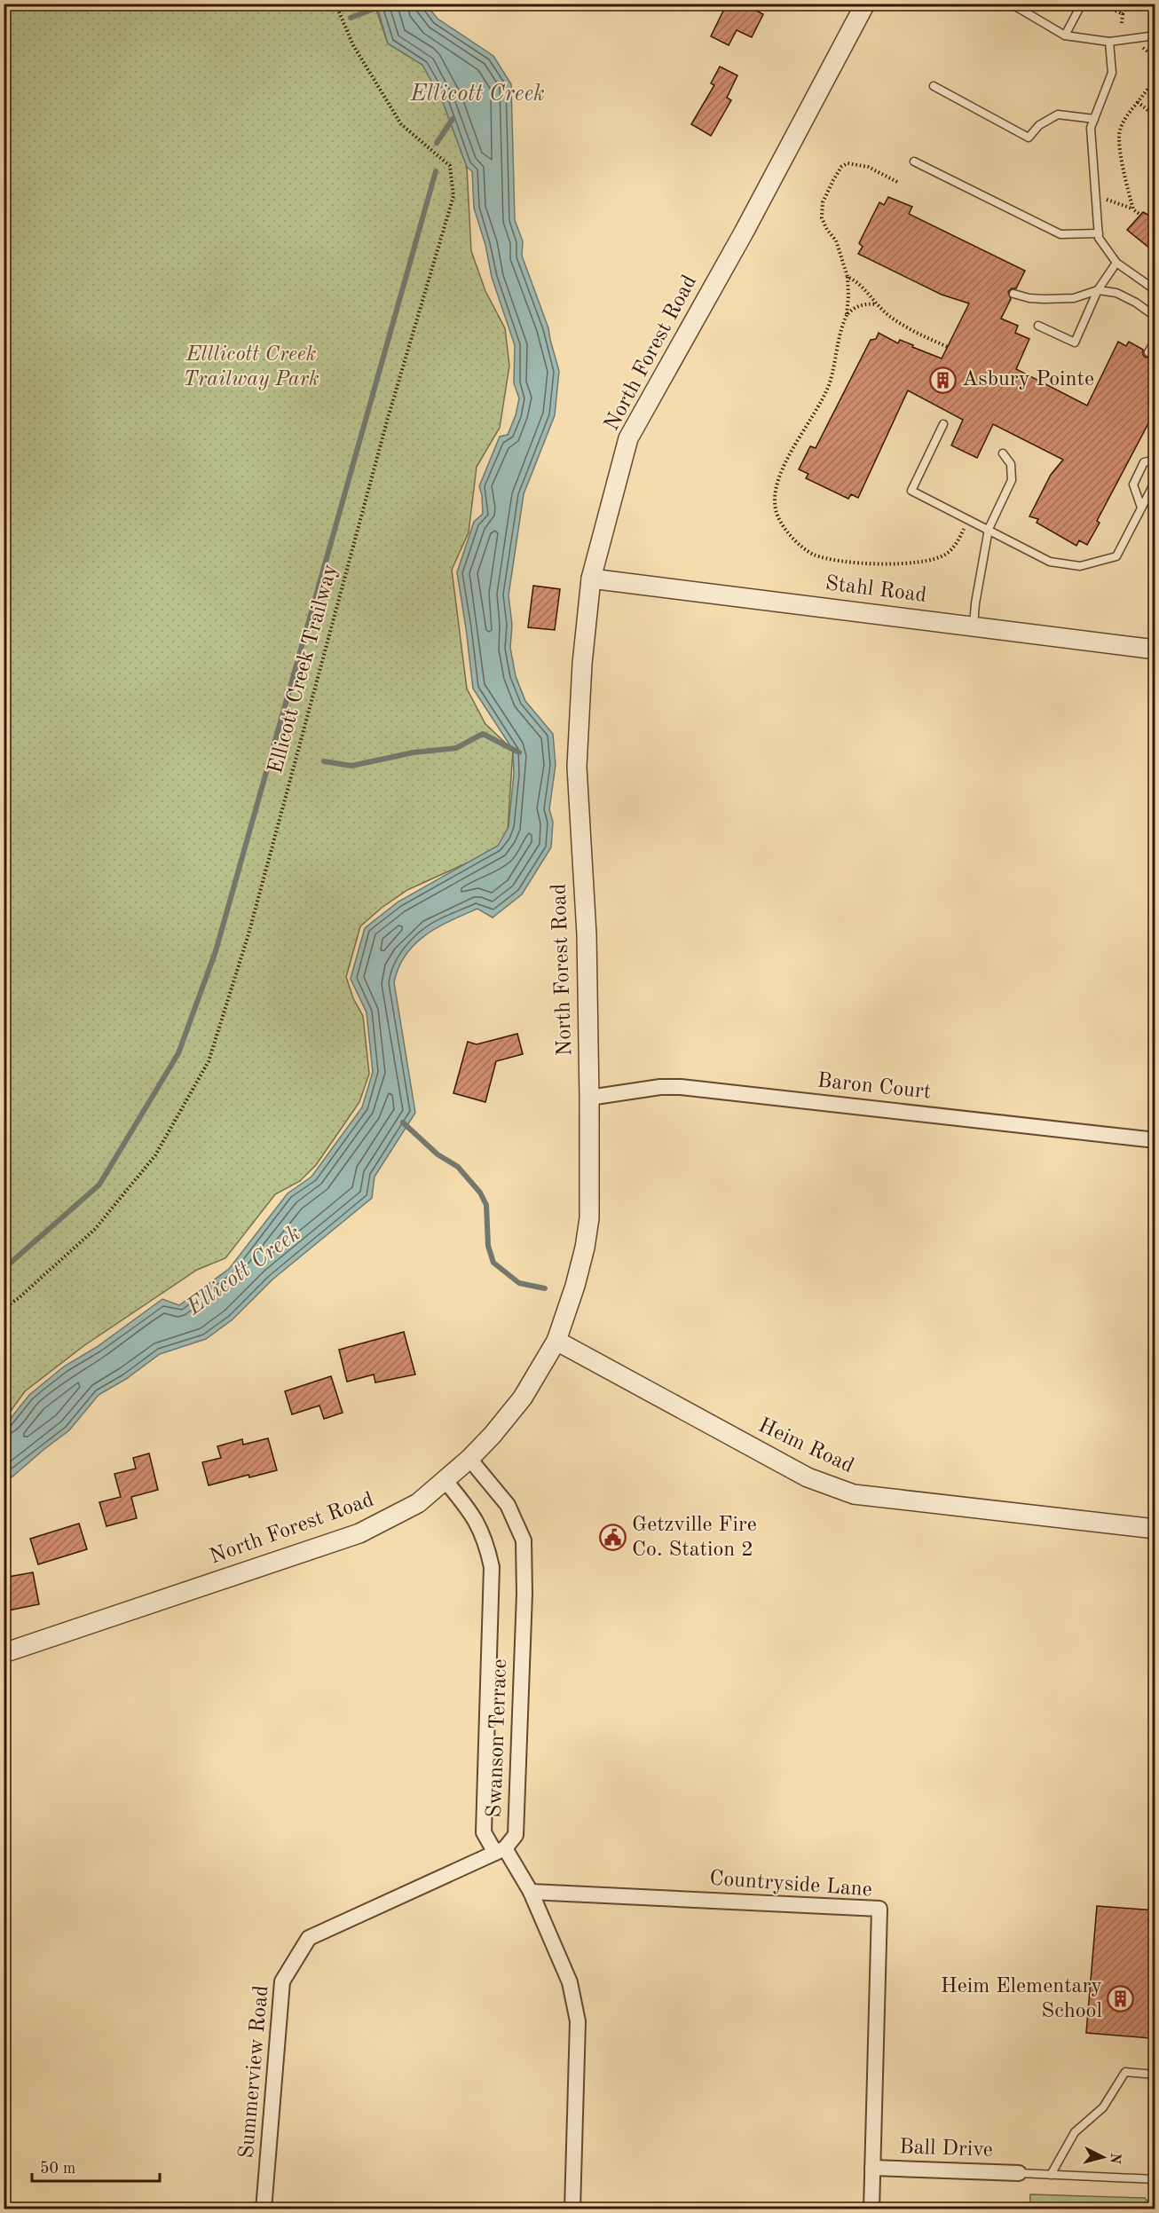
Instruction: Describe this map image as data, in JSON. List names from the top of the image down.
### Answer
{
  "streets": {
    "street": [
      "North Forest Road",
      "Stahl Road",
      "Baron Court",
      "Heim Road",
      "Swanson Terrace",
      "Countryside Lane",
      "Summerview Road",
      "Ball Drive"
    ],
    "path": ["Ellicott Creek Trailway"]
  },
  "crossings": [
    ["North Forest Road", "Stahl Road"],
    ["North Forest Road", "Baron Court"],
    ["North Forest Road", "Heim Road"],
    ["North Forest Road", "Swanson Terrace"],
    ["Swanson Terrace", "Countryside Lane"],
    ["Swanson Terrace", "Summerview Road"],
    ["Countryside Lane", "Ball Drive"]
  ],
  "water": ["Ellicott Creek"],
  "parks": ["Elllicott Creek Trailway Park"],
  "places": {
    "building": ["Asbury Pointe", "Heim Elementary School"],
    "public building": ["Getzville Fire Co. Station 2"]
  },
  "scale_bar": "50 m",
  "north": "right"
}
